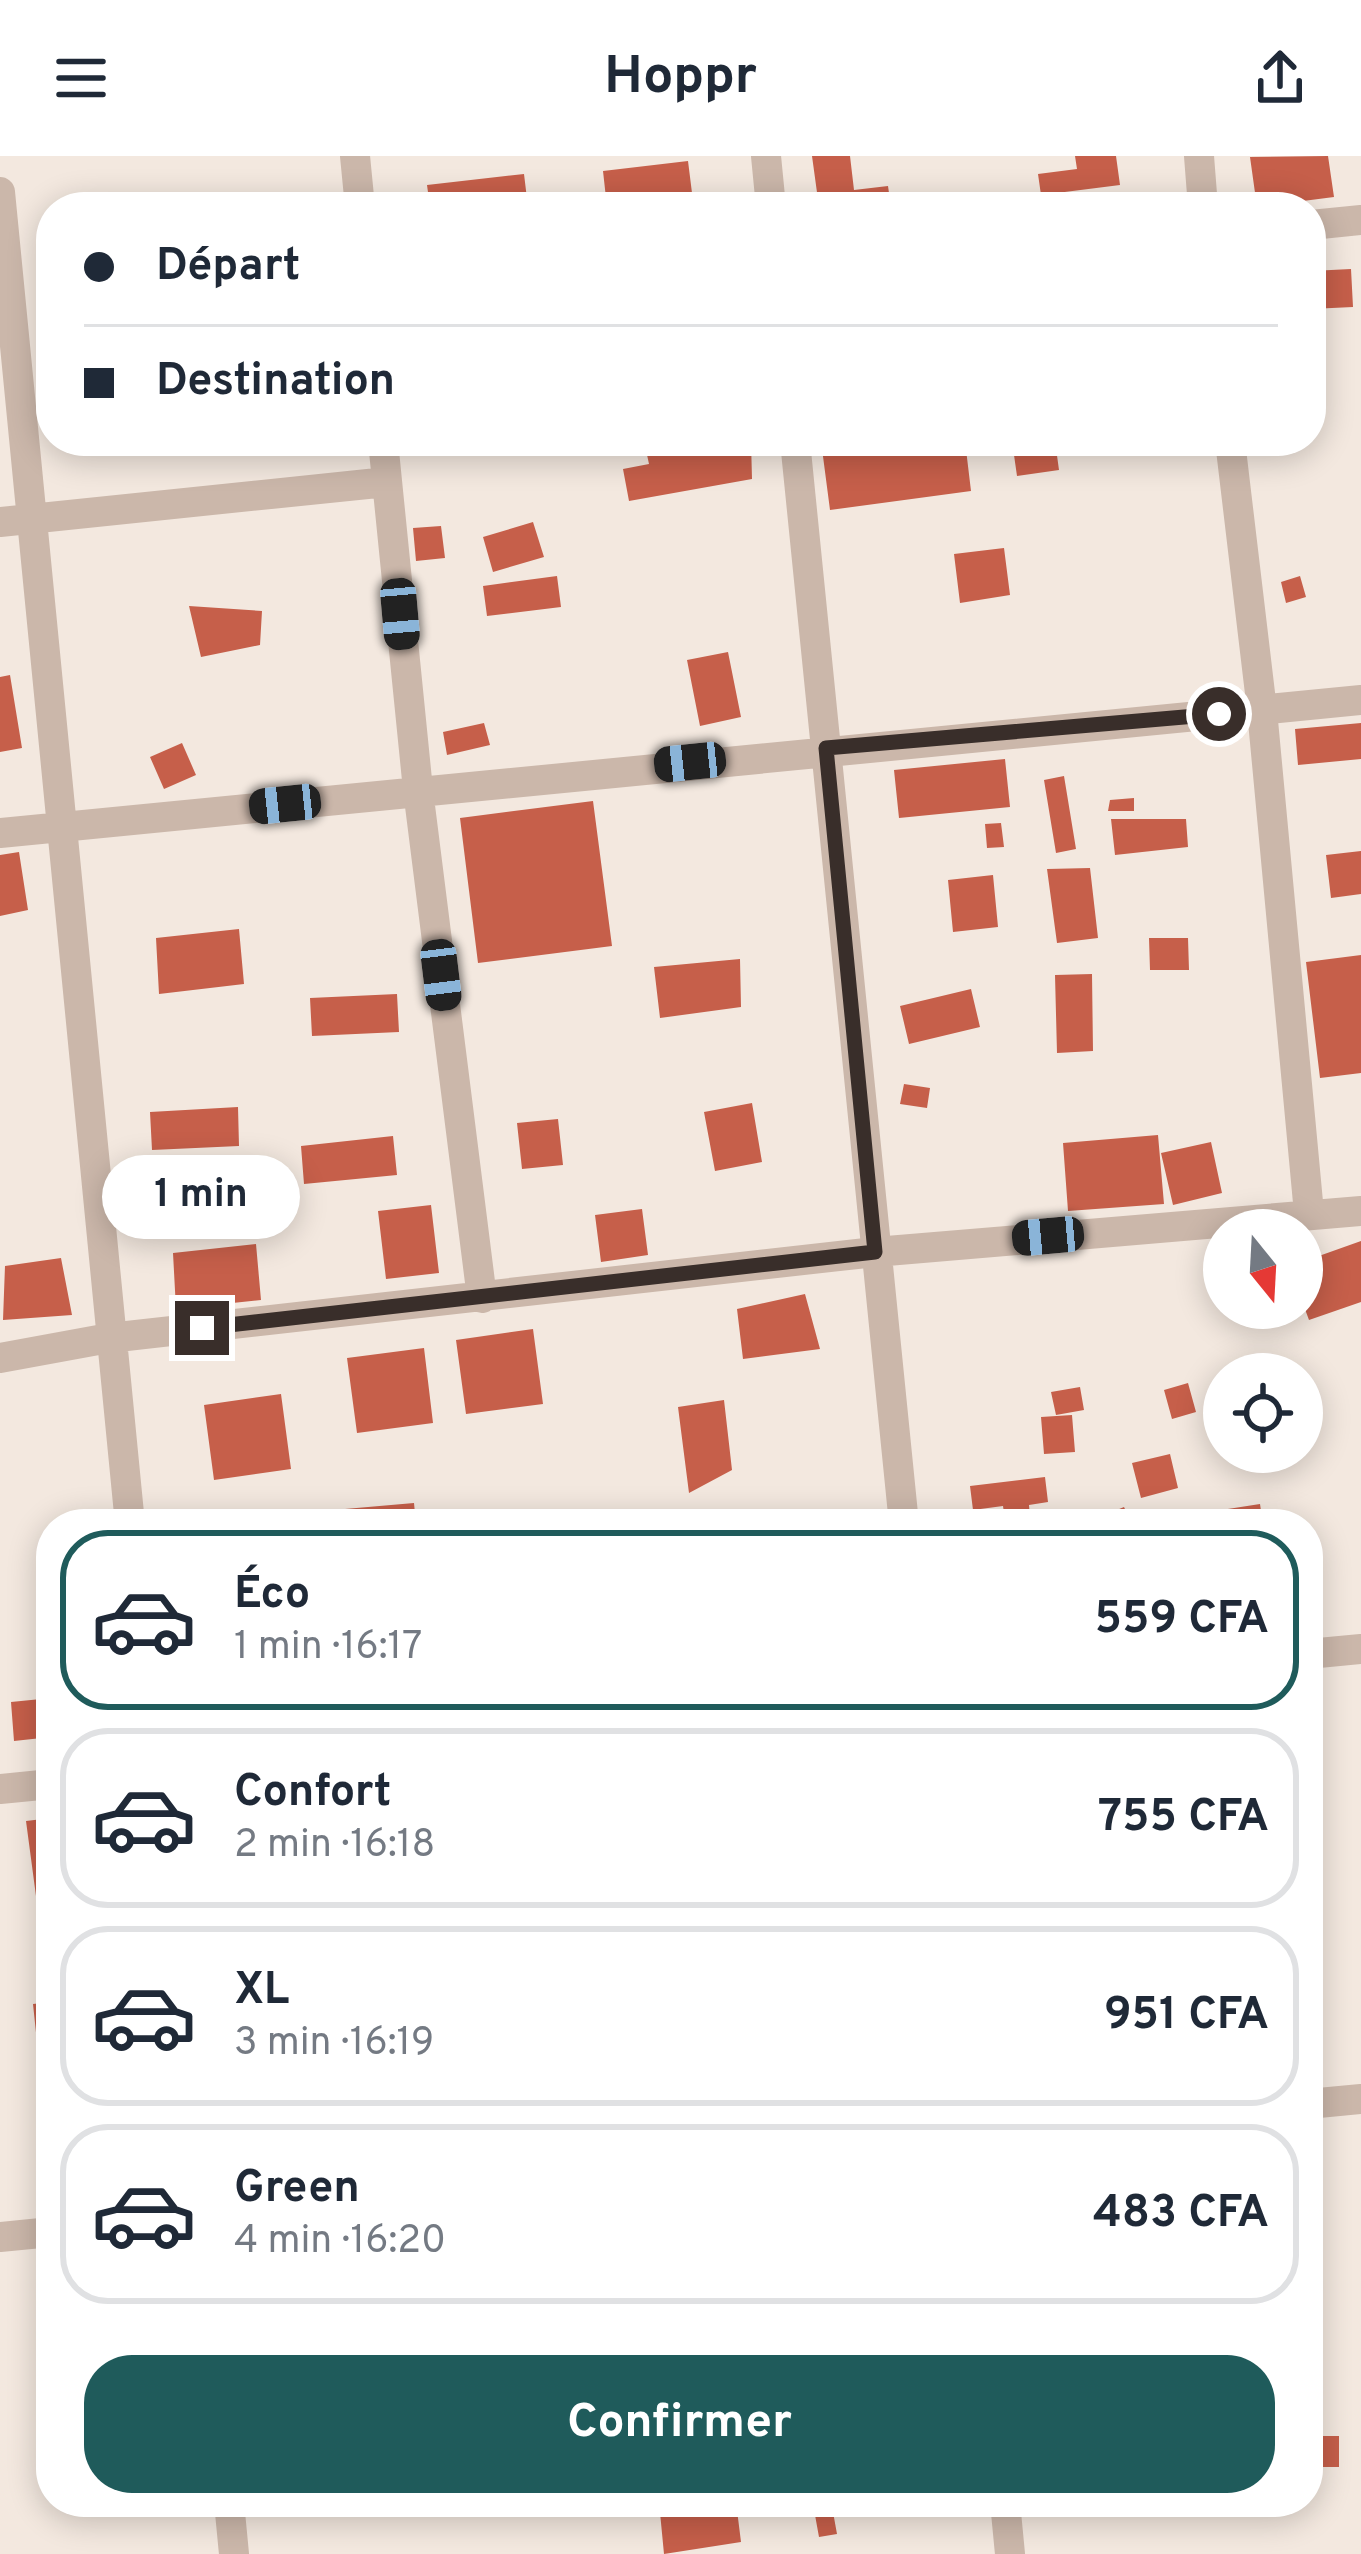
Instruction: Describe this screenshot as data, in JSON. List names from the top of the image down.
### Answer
{
  "north": "bottom",
  "page": {
    "header": "Hoppr",
    "banner": ["Départ", "Destination"],
    "bubble": "1 min",
    "list": [
      {
        "name": "Éco",
        "note": "1 min · 16:17",
        "value": "559 CFA"
      },
      {
        "name": "Confort",
        "note": "2 min · 16:18",
        "value": "755 CFA"
      },
      {
        "name": "XL",
        "note": "3 min · 16:19",
        "value": "951 CFA"
      },
      {
        "name": "Green",
        "note": "4 min · 16:20",
        "value": "483 CFA"
      }
    ],
    "buttons": "Confirmer"
  }
}
